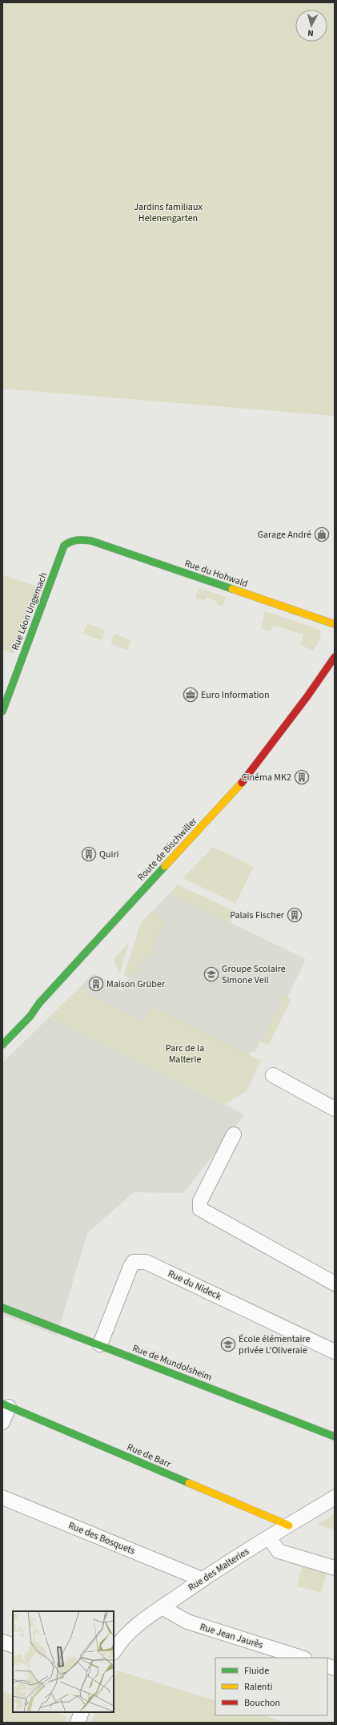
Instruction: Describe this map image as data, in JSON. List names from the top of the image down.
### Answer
{
  "streets": {
    "street": [
      "Rue du Hohwald",
      "Rue Léon Ungemach",
      "Route de Bischwiller",
      "Rue du Nideck",
      "Rue de Mundolsheim",
      "Rue de Barr",
      "Rue des Bosquets",
      "Rue des Malteries",
      "Rue Jean Jaurès"
    ]
  },
  "crossings": [
    ["Rue du Hohwald", "Rue Léon Ungemach"],
    ["Rue du Nideck", "Rue de Mundolsheim"],
    ["Rue de Barr", "Rue des Malteries"],
    ["Rue des Bosquets", "Rue des Malteries"],
    ["Rue des Malteries", "Rue Jean Jaurès"]
  ],
  "parks": ["Jardins familiaux Helenengarten", "Parc de la Malterie"],
  "places": {
    "shop": ["Garage André"],
    "office": ["Euro Information"],
    "building": [
      "Cinéma MK2",
      "Quiri",
      "Palais Fischer",
      "Maison Grüber"
    ],
    "school or university": ["Groupe Scolaire Simone Veil", "École élémentaire privée L'Oliveraie"]
  },
  "legend": ["Fluide", "Ralenti", "Bouchon"],
  "north": "bottom"
}
